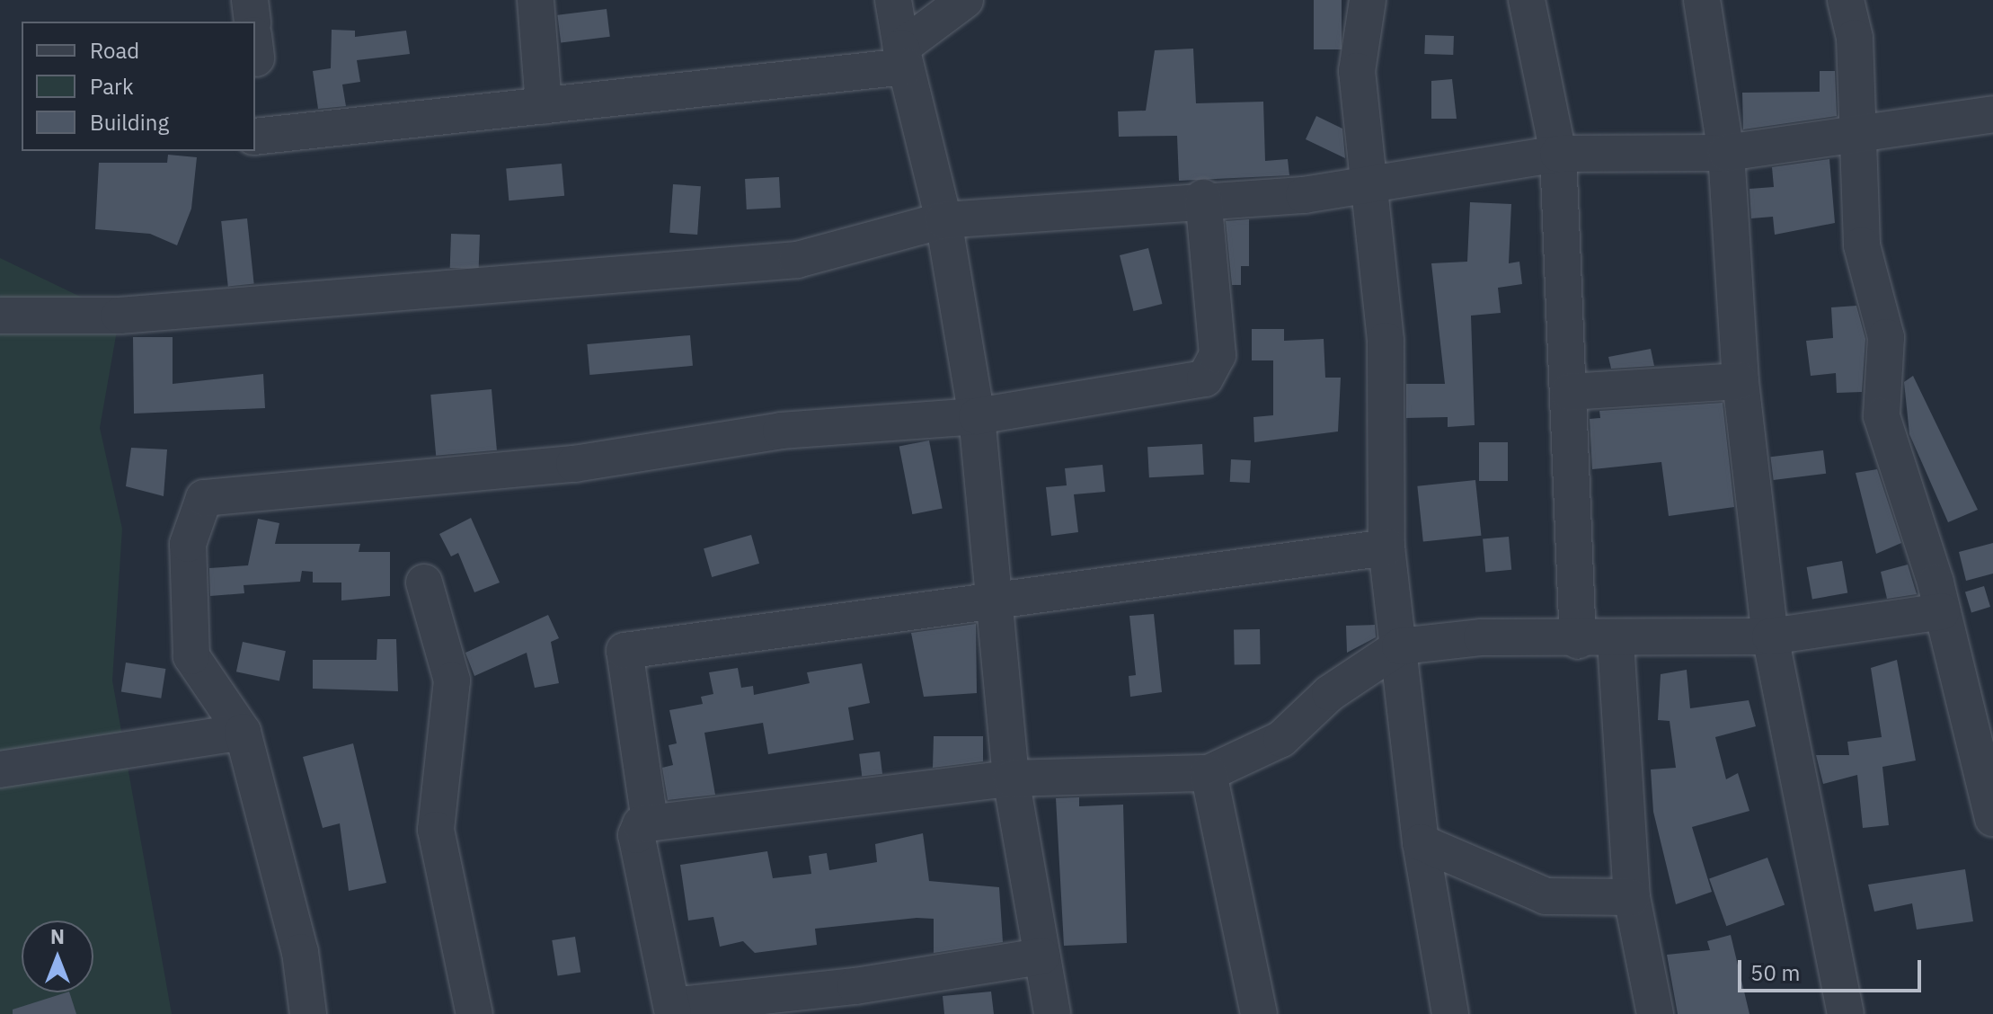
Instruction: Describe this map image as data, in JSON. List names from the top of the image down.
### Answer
{
  "legend": ["Road", "Park", "Building"],
  "scale_bar": "50 m",
  "north": "top"
}
